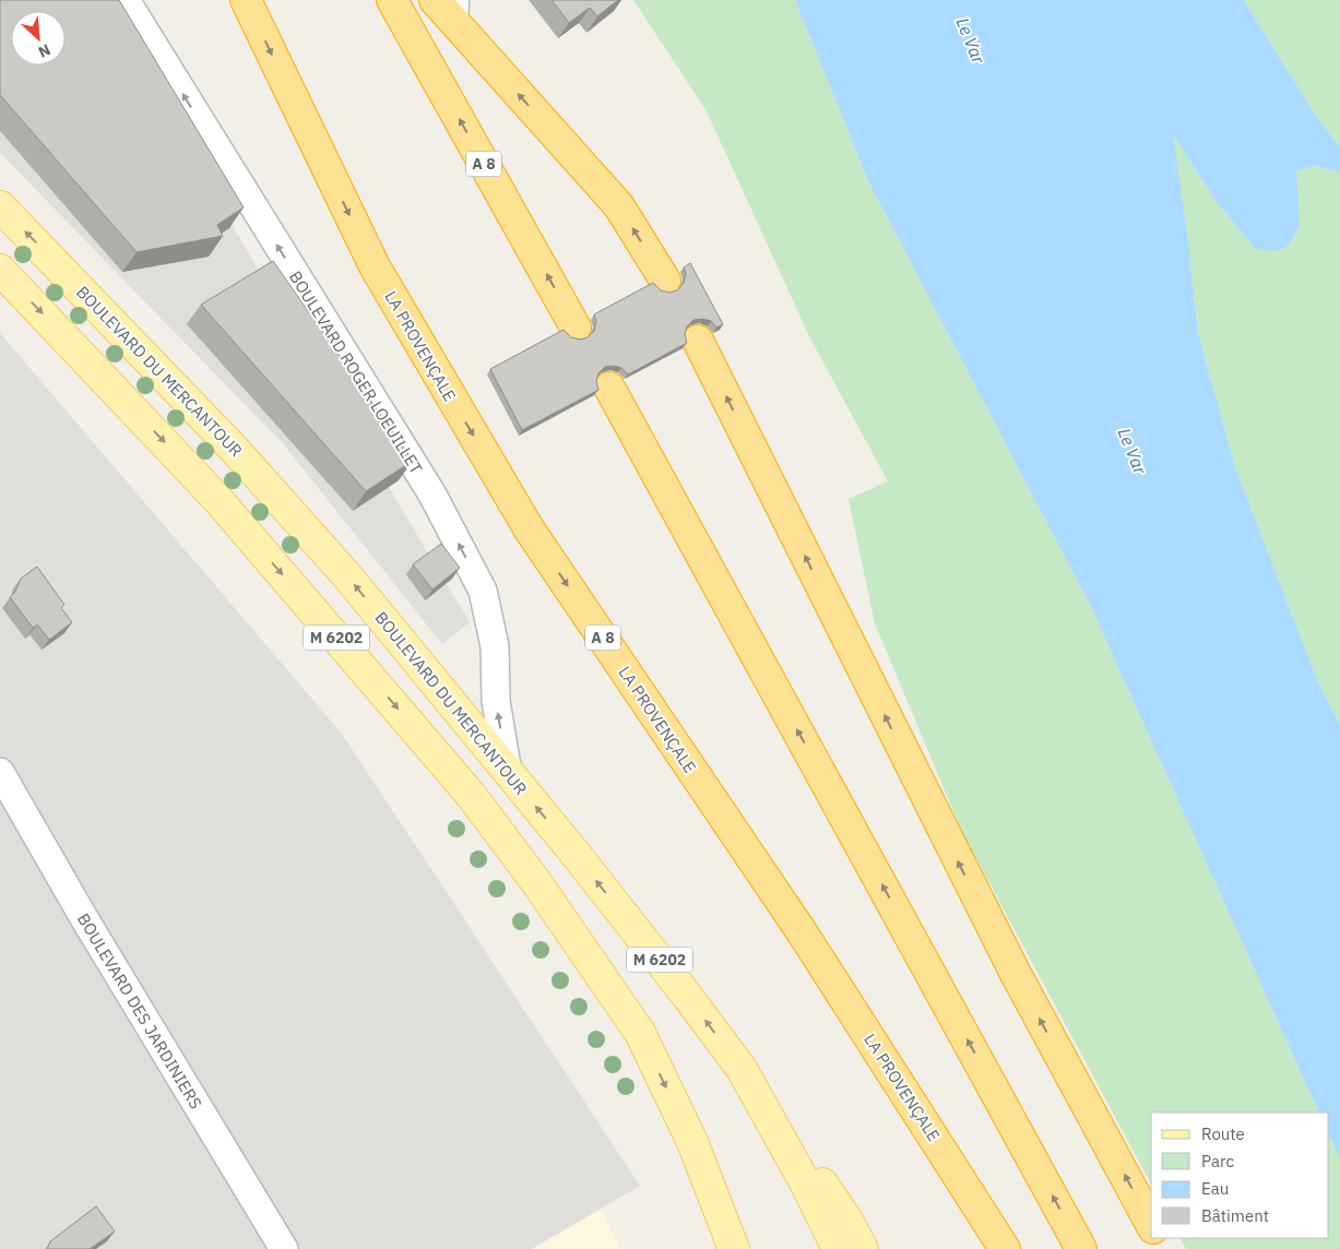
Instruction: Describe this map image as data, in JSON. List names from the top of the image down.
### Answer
{
  "streets": {
    "highway": ["A 8", "LA PROVENÇALE"],
    "main road": ["BOULEVARD DU MERCANTOUR", "M 6202"],
    "street": ["BOULEVARD ROGER LOEUILLET", "BOULEVARD DES JARDINIERS"]
  },
  "crossings": [
    ["BOULEVARD DU MERCANTOUR", "BOULEVARD ROGER LOEUILLET"],
    ["BOULEVARD DU MERCANTOUR", "M 6202"]
  ],
  "one_way": ["BOULEVARD ROGER LOEUILLET"],
  "water": ["Le Var"],
  "legend": [
    "Route",
    "Parc",
    "Eau",
    "Bâtiment"
  ],
  "north": "bottom right"
}
